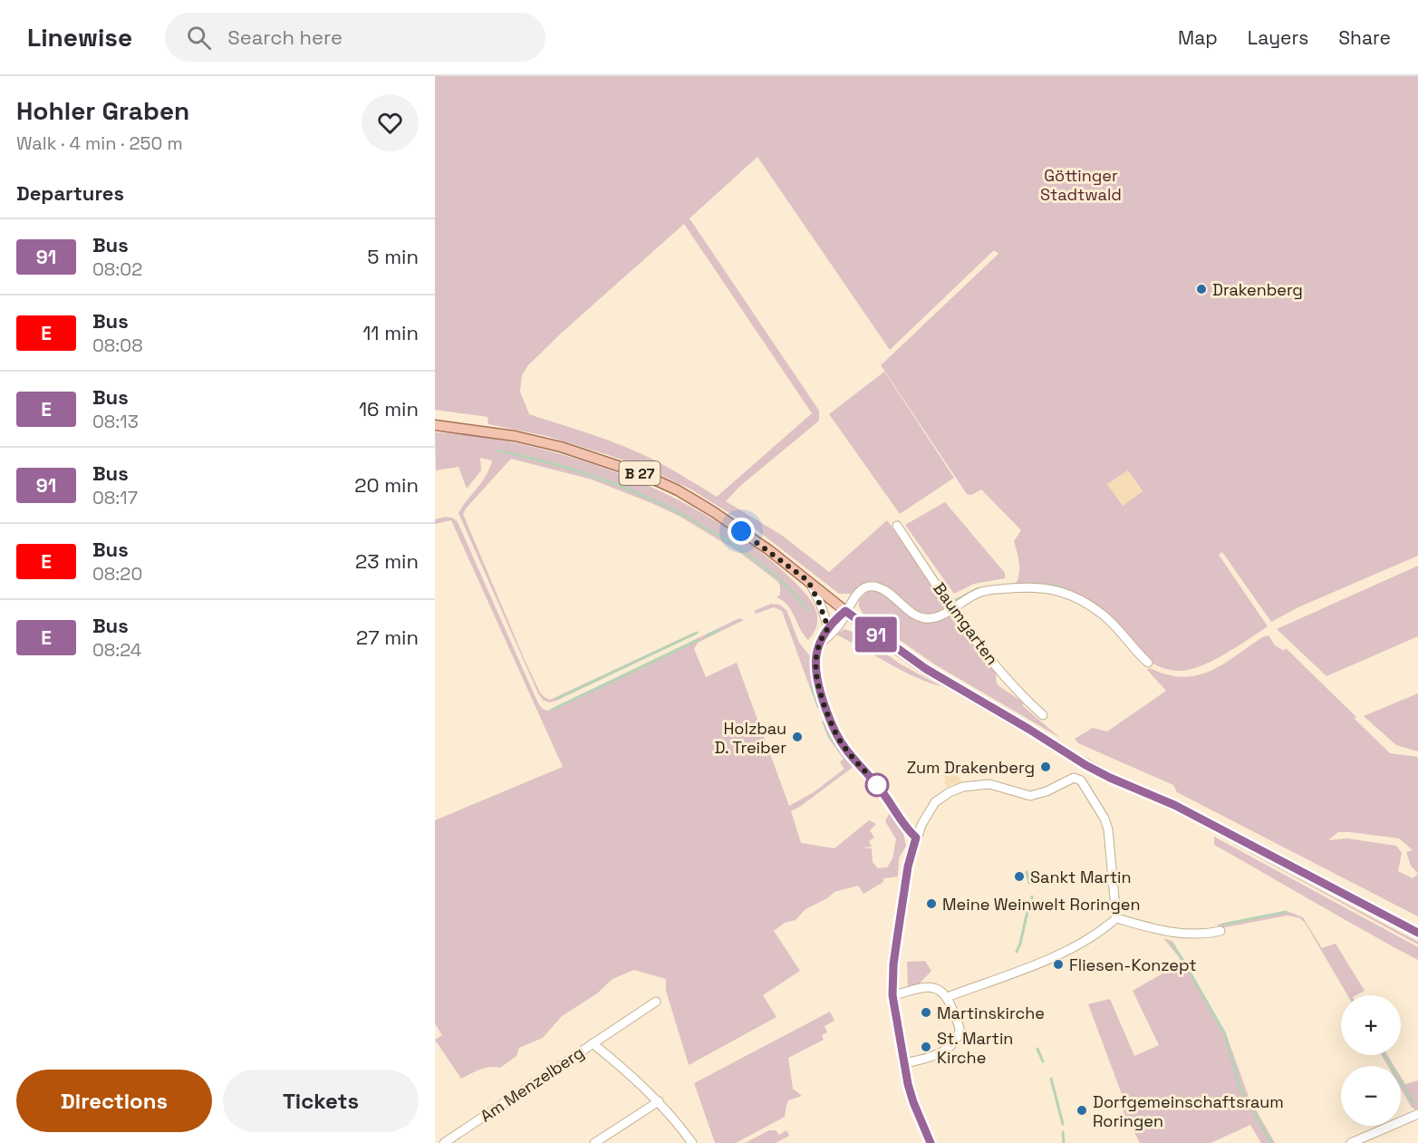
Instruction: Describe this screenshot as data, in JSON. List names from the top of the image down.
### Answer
{
  "streets": {
    "main road": ["B 27"],
    "street": ["Baumgarten", "Am Menzelberg"]
  },
  "parks": ["Göttinger Stadtwald"],
  "places": [
    "Drakenberg",
    "Holzbau D. Treiber",
    "Zum Drakenberg",
    "Sankt Martin",
    "Meine Weinwelt Roringen",
    "Fliesen-Konzept",
    "Martinskirche",
    "St. Martin Kirche",
    "Dorfgemeinschaftsraum Roringen"
  ],
  "lines": ["bus line 91"],
  "page": {
    "header": "Linewise",
    "search": "Search here",
    "nav": ["Map", "Layers", "Share"],
    "heading": [
      ["Hohler Graben", "Walk · 4 min · 250 m"],
      "Departures"
    ],
    "on_map": "91",
    "list": [
      {
        "mark": "91",
        "name": "Bus",
        "note": "08:02",
        "value": "5 min"
      },
      {
        "mark": "E",
        "name": "Bus",
        "note": "08:08",
        "value": "11 min"
      },
      {
        "mark": "E",
        "name": "Bus",
        "note": "08:13",
        "value": "16 min"
      },
      {
        "mark": "91",
        "name": "Bus",
        "note": "08:17",
        "value": "20 min"
      },
      {
        "mark": "E",
        "name": "Bus",
        "note": "08:20",
        "value": "23 min"
      },
      {
        "mark": "E",
        "name": "Bus",
        "note": "08:24",
        "value": "27 min"
      }
    ],
    "map_buttons": ["+", "−"],
    "buttons": ["Directions", "Tickets"]
  }
}
